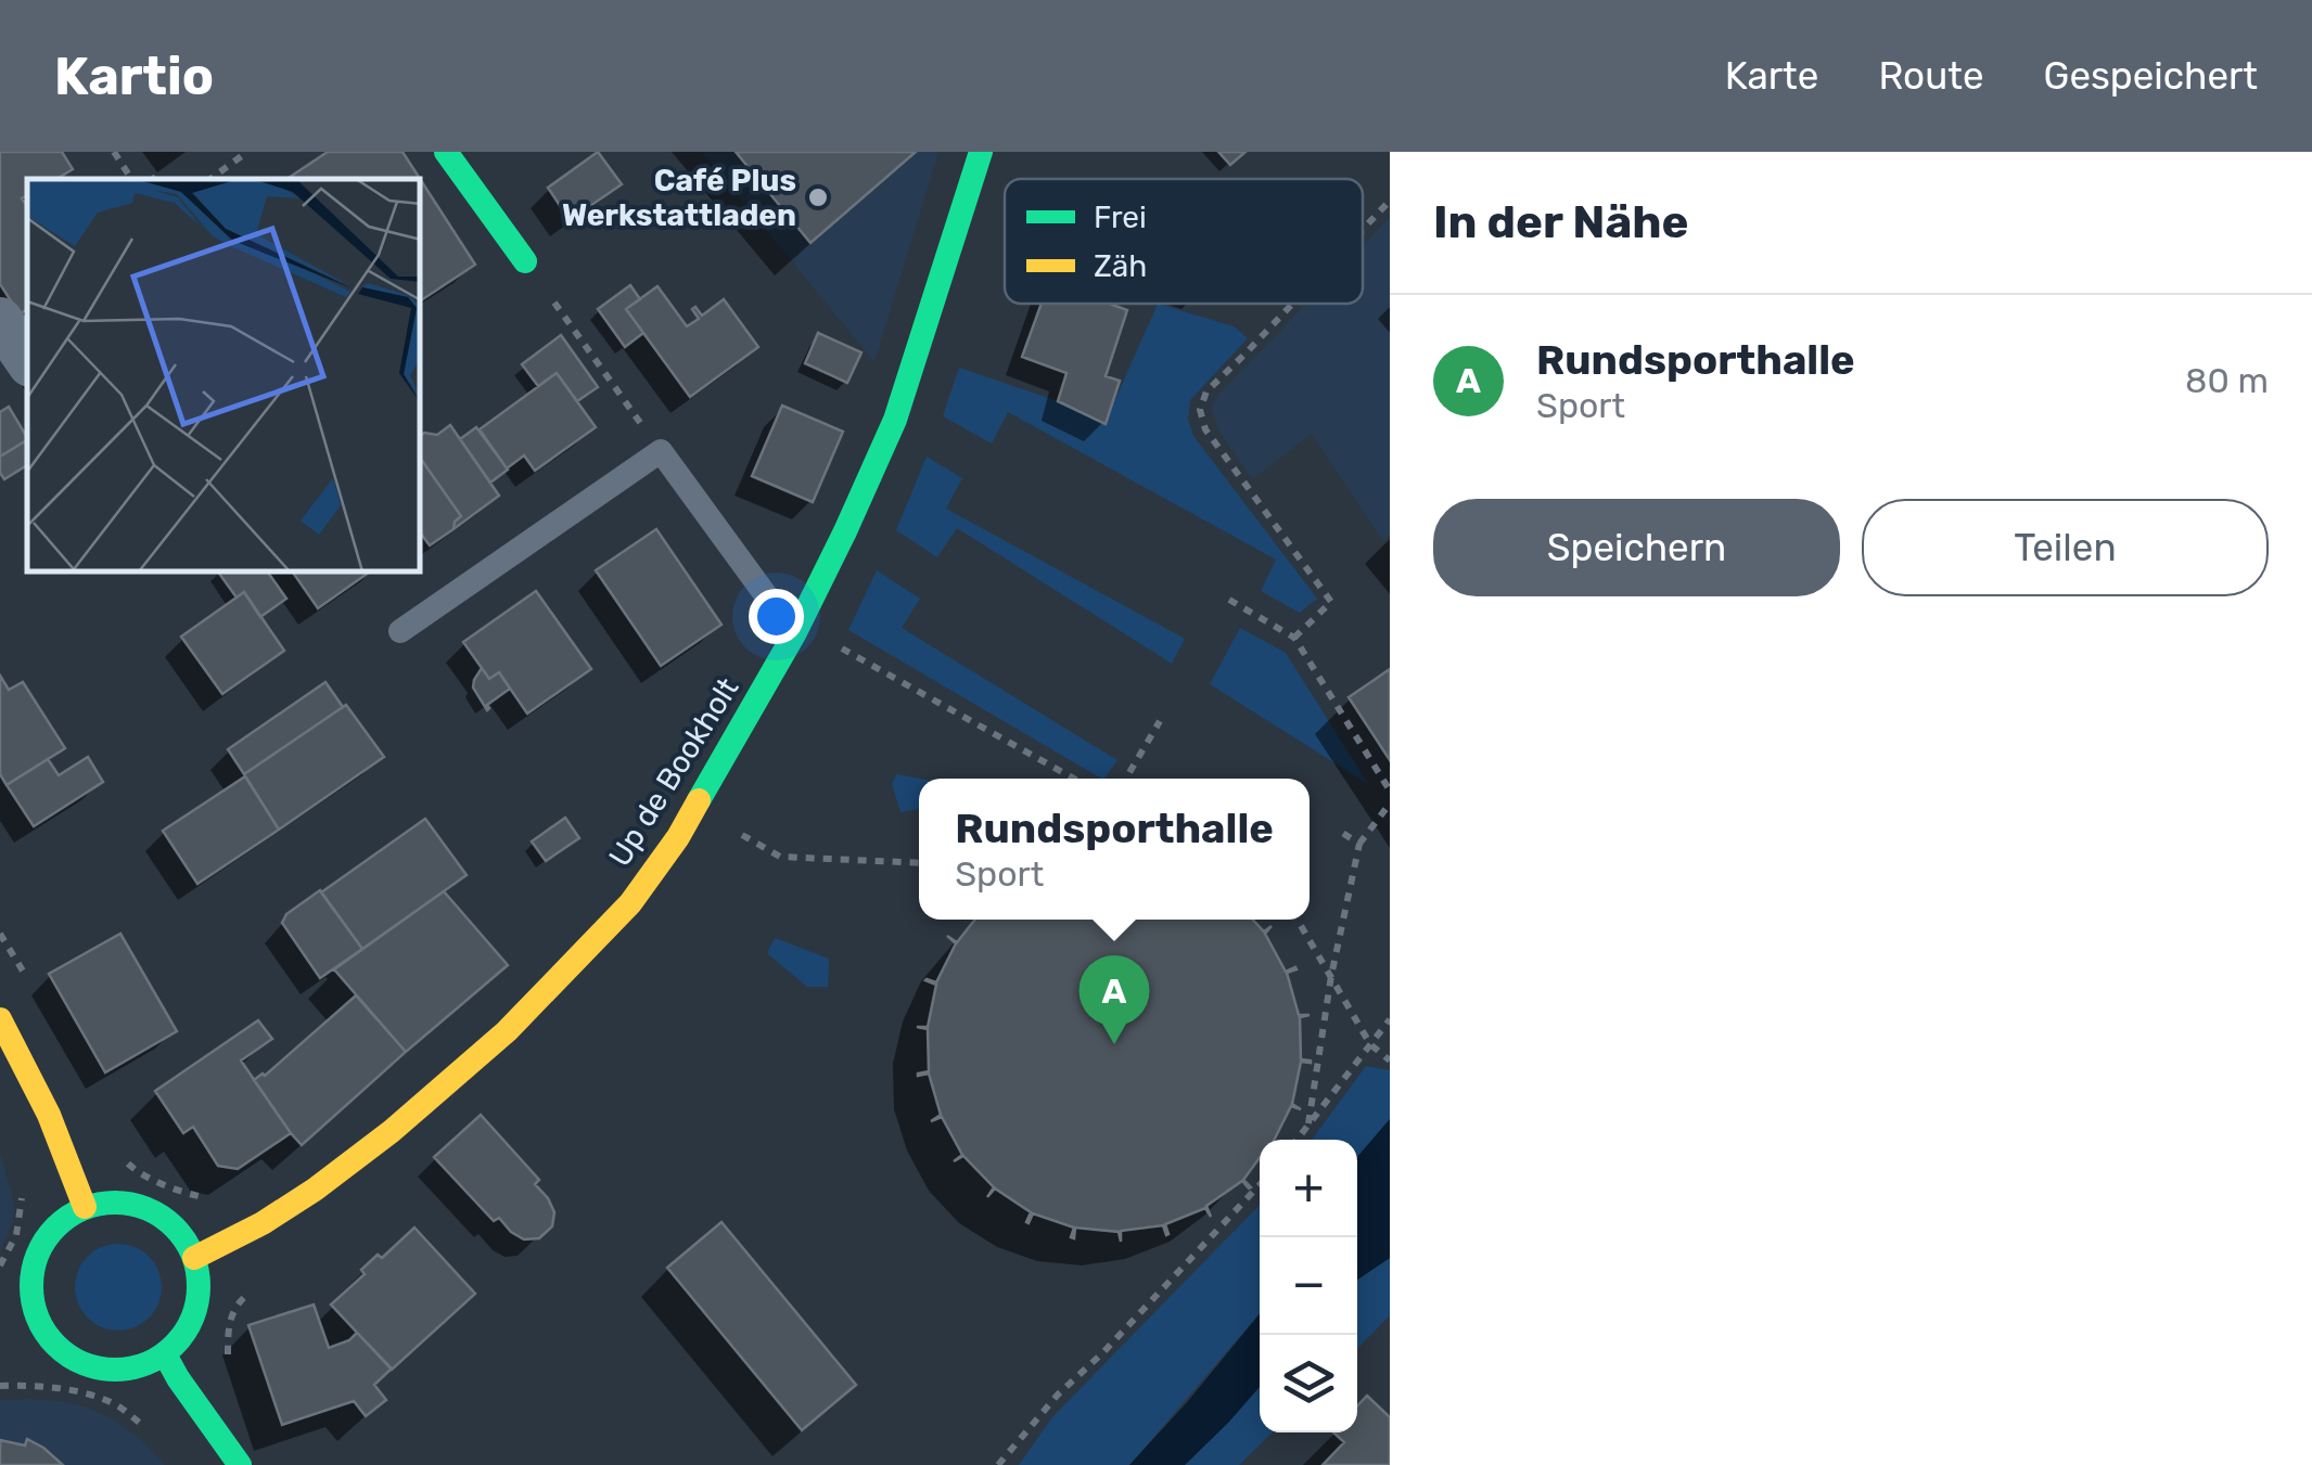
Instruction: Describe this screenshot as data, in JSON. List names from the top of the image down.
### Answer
{
  "streets": {
    "street": ["Up de Bookholt"]
  },
  "places": ["Café Plus Werkstattladen"],
  "legend": ["Frei", "Zäh"],
  "page": {
    "header": "Kartio",
    "nav": ["Karte", "Route", "Gespeichert"],
    "heading": "In der Nähe",
    "list": [
      {
        "mark": "A",
        "name": "Rundsporthalle",
        "note": "Sport",
        "value": "80 m"
      }
    ],
    "buttons": ["Speichern", "Teilen"],
    "popup": ["Rundsporthalle", "Sport"],
    "pins": "A",
    "map_buttons": ["+", "−"]
  }
}
